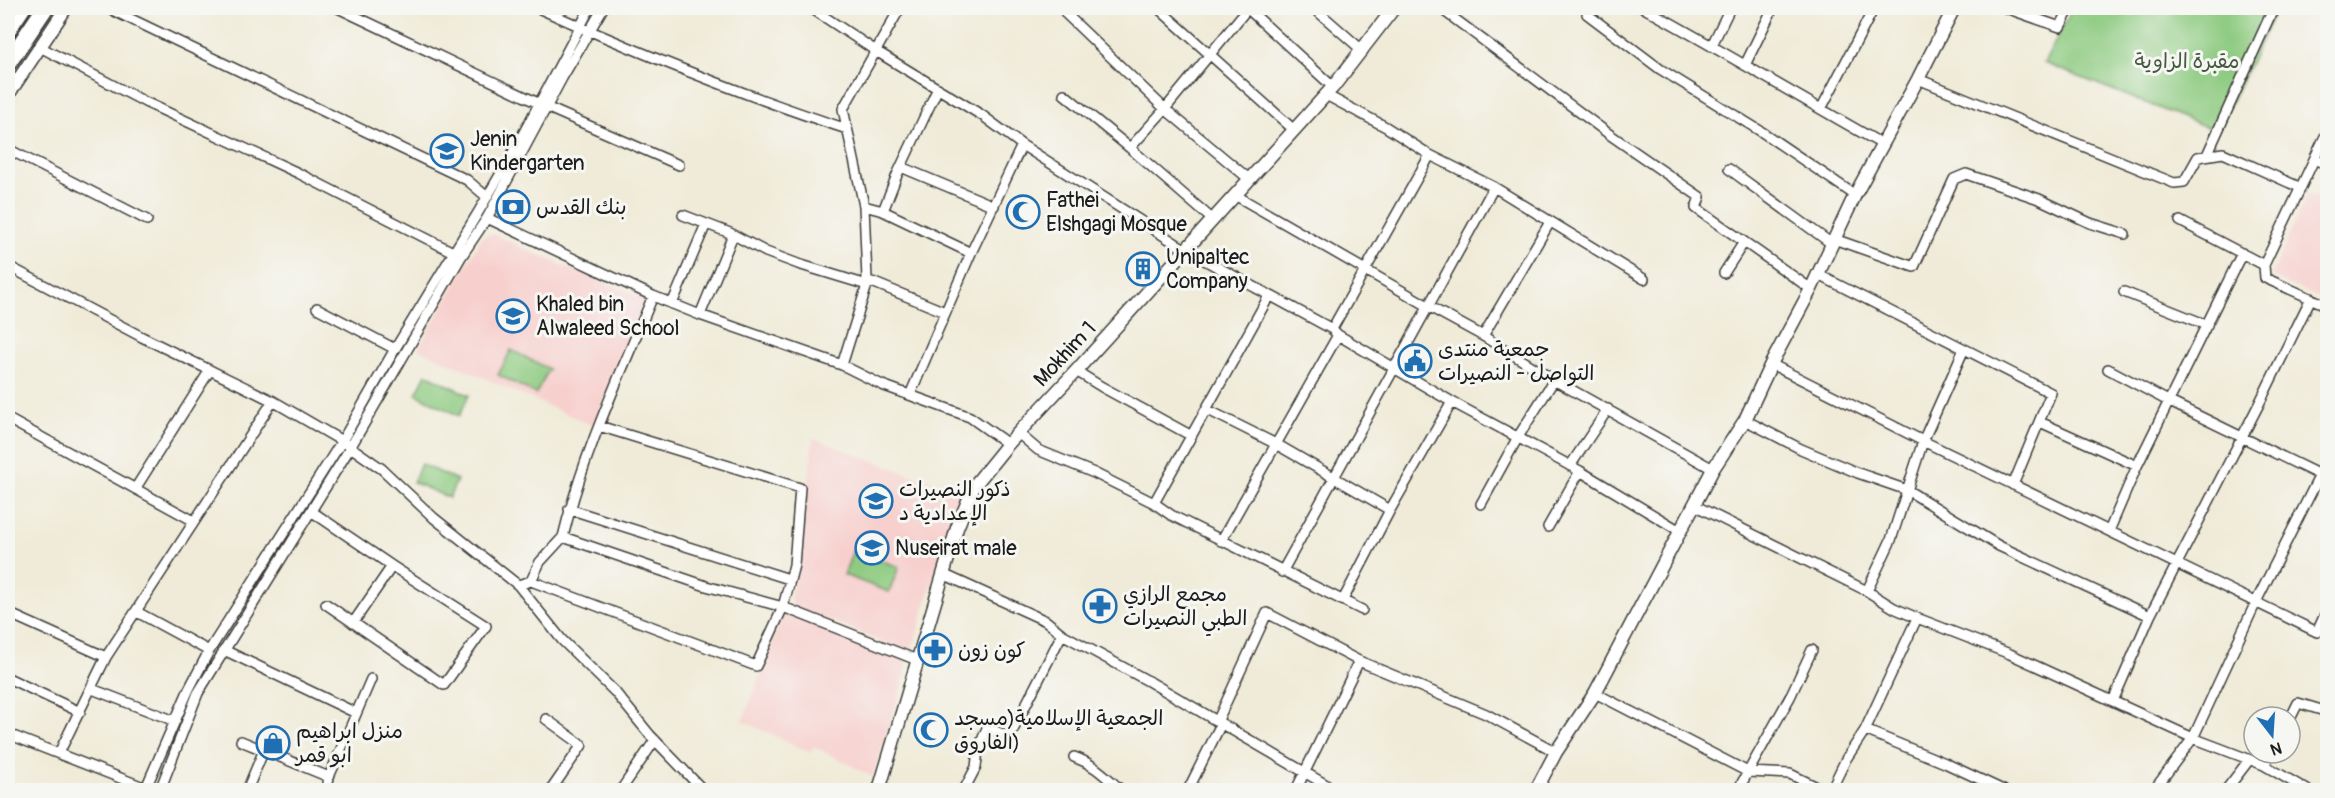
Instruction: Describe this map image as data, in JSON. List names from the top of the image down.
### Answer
{
  "streets": {
    "street": ["Mokhim 1"]
  },
  "parks": ["مقبرة الزاوية"],
  "places": {
    "school or university": [
      "Jenin Kindergarten",
      "Khaled bin Alwaleed School",
      "ذكور النصيرات الإعدادية د",
      "Nuseirat male"
    ],
    "bank": ["بنك القدس"],
    "mosque": ["Fathei Elshgagi Mosque", "الجمعية الإسلامية(مسجد الفاروق)"],
    "building": ["Unipaltec Company"],
    "public building": ["جمعية منتدى التواصل - النصيرات"],
    "pharmacy": ["مجمع الرازي الطبي النصيرات", "كون زون"],
    "shop": ["منزل ابراهيم ابو قمر"]
  },
  "north": "bottom"
}
